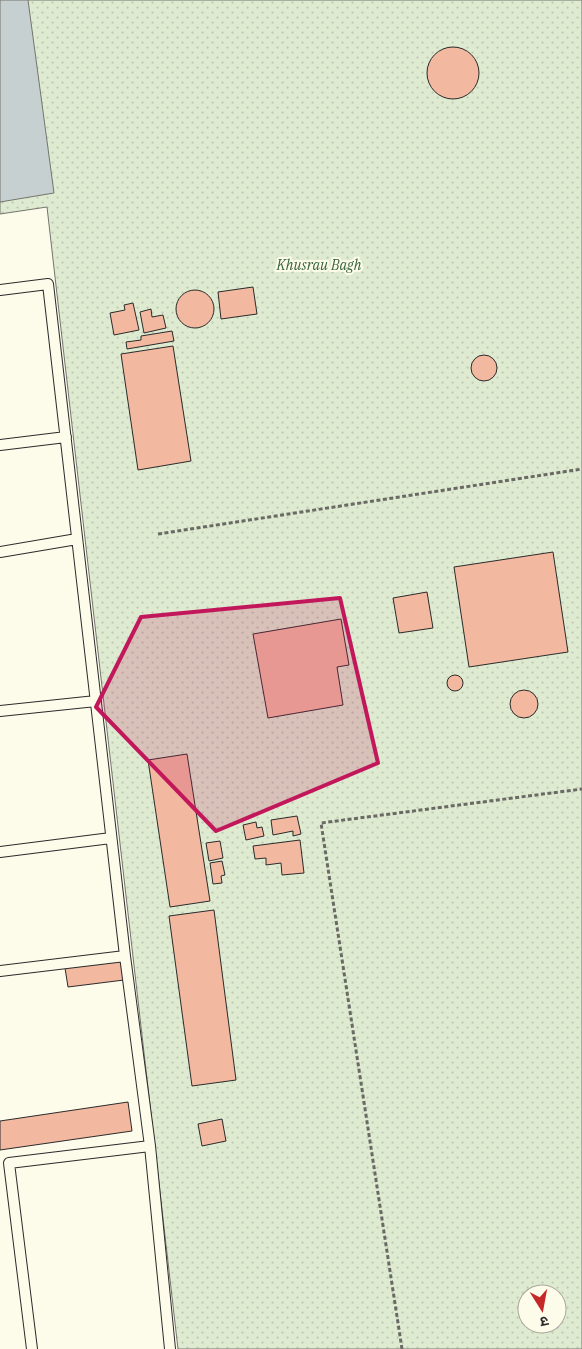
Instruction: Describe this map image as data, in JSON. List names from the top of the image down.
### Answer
{
  "parks": ["Khusrau Bagh"],
  "north": "bottom"
}
